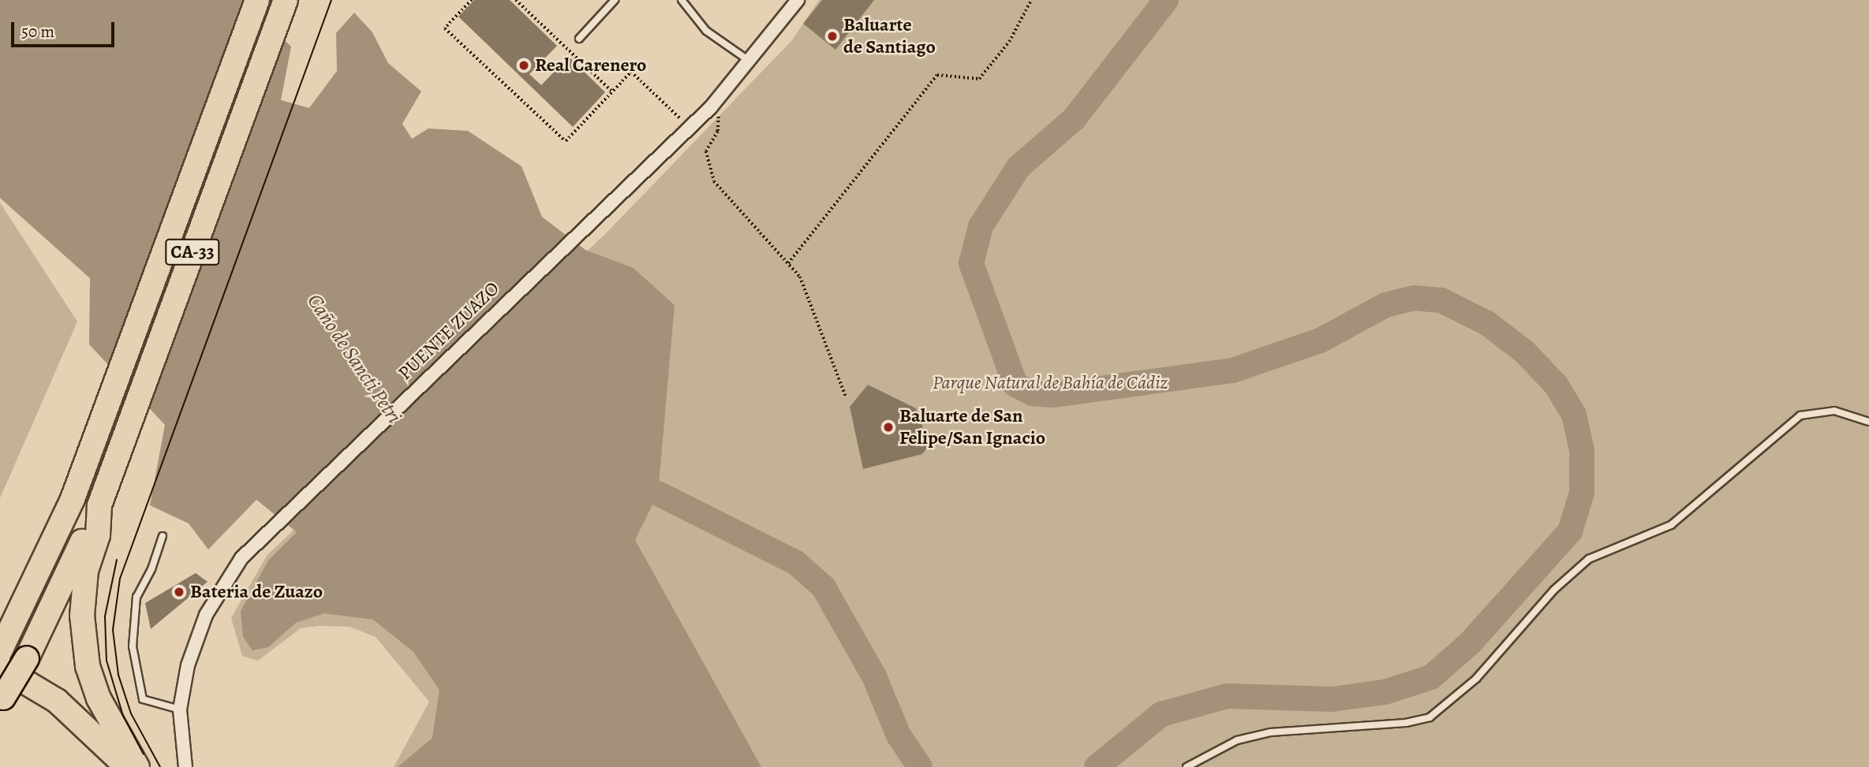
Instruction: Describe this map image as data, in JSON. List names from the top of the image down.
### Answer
{
  "streets": {
    "highway": ["CA-33"],
    "street": ["PUENTE ZUAZO"]
  },
  "water": ["Caño de Sancti Petri"],
  "parks": ["Parque Natural de Bahía de Cádiz"],
  "places": [
    "Baluarte de Santiago",
    "Real Carenero",
    "Baluarte de San Felipe/San Ignacio",
    "Bateria de Zuazo"
  ],
  "scale_bar": "50 m"
}
